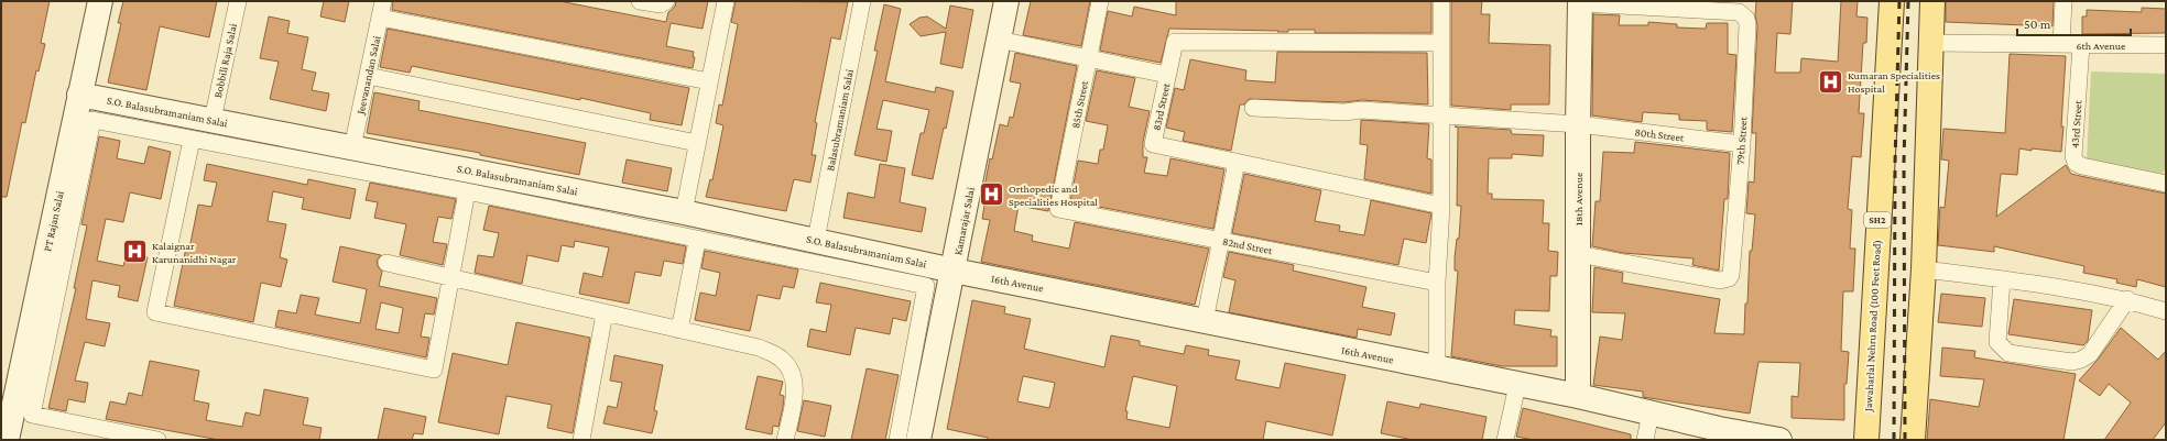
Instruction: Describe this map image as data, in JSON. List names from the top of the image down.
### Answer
{
  "streets": {
    "main road": ["SH2", "Jawaharlal Nehru Road (100 Feet Road)"],
    "street": [
      "6th Avenue",
      "Bobbili Raja Salai",
      "Jeevanandan Salai",
      "85th Street",
      "83rd Street",
      "S.O. Balasubramaniam Salai",
      "Balasubramaniam Salai",
      "43rd Street",
      "80th Street",
      "79th Street",
      "18th Avenue",
      "PT Rajan Salai",
      "Kamarajar Salai",
      "82nd Street",
      "16th Avenue"
    ]
  },
  "crossings": [
    ["6th Avenue", "43rd Street"],
    ["Bobbili Raja Salai", "S.O. Balasubramaniam Salai"],
    ["Jeevanandan Salai", "S.O. Balasubramaniam Salai"],
    ["85th Street", "82nd Street"],
    ["S.O. Balasubramaniam Salai", "Balasubramaniam Salai"],
    ["S.O. Balasubramaniam Salai", "PT Rajan Salai"],
    ["S.O. Balasubramaniam Salai", "Kamarajar Salai"],
    ["S.O. Balasubramaniam Salai", "16th Avenue"],
    ["80th Street", "79th Street"],
    ["80th Street", "18th Avenue"],
    ["79th Street", "18th Avenue"],
    ["18th Avenue", "16th Avenue"],
    ["Kamarajar Salai", "16th Avenue"]
  ],
  "places": {
    "hospital": ["Kumaran Specialities Hospital", "Orthopedic and Specialities Hospital", "Kalaignar Karunanidhi Nagar"]
  },
  "scale_bar": "50 m"
}
